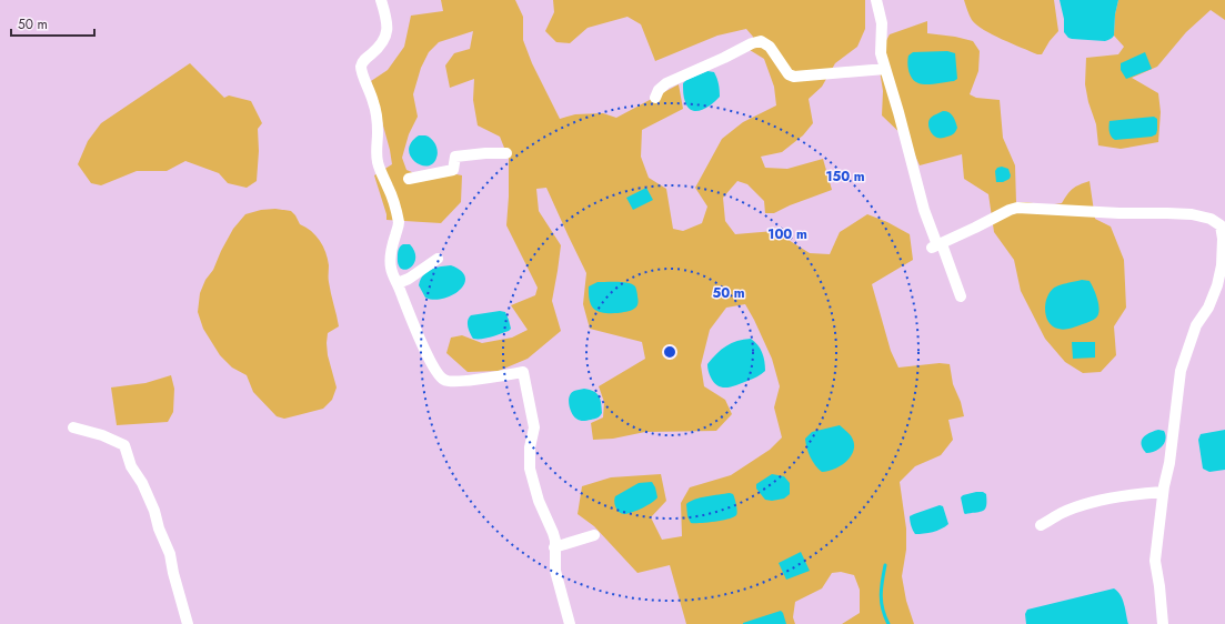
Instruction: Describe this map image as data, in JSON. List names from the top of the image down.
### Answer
{
  "scale_bar": "50 m",
  "rings": ["150 m", "100 m", "50 m"]
}
